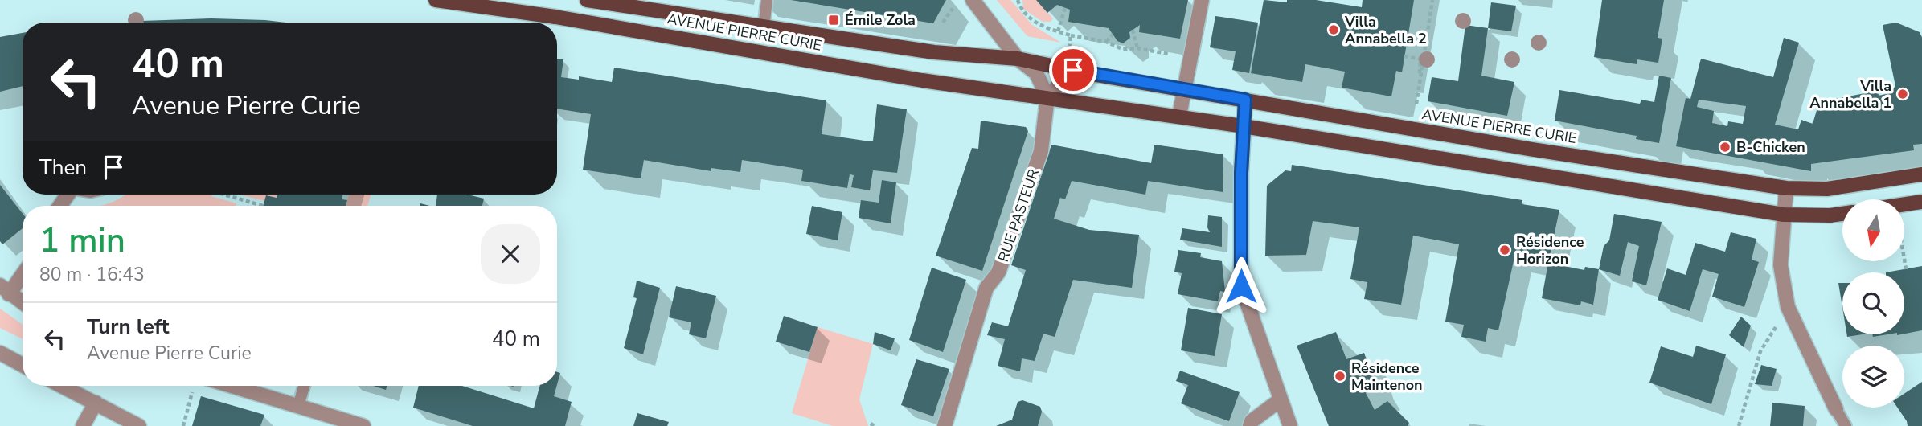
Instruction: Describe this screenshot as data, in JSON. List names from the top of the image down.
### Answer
{
  "streets": {
    "main road": ["AVENUE PIERRE CURIE"],
    "street": ["RUE PASTEUR"]
  },
  "crossings": [
    ["AVENUE PIERRE CURIE", "RUE PASTEUR"]
  ],
  "places": {
    "transit": ["Émile Zola"],
    "other": [
      "Villa Annabella 2",
      "Villa Annabella 1",
      "B-Chicken",
      "Résidence Horizon",
      "Résidence Maintenon"
    ]
  },
  "north": "bottom",
  "page": {
    "turn": ["40 m", "Avenue Pierre Curie"],
    "then": "Then",
    "heading": ["1 min", "80 m · 16:43"],
    "list": [
      {
        "name": "Turn left",
        "note": "Avenue Pierre Curie",
        "value": "40 m"
      }
    ]
  }
}
